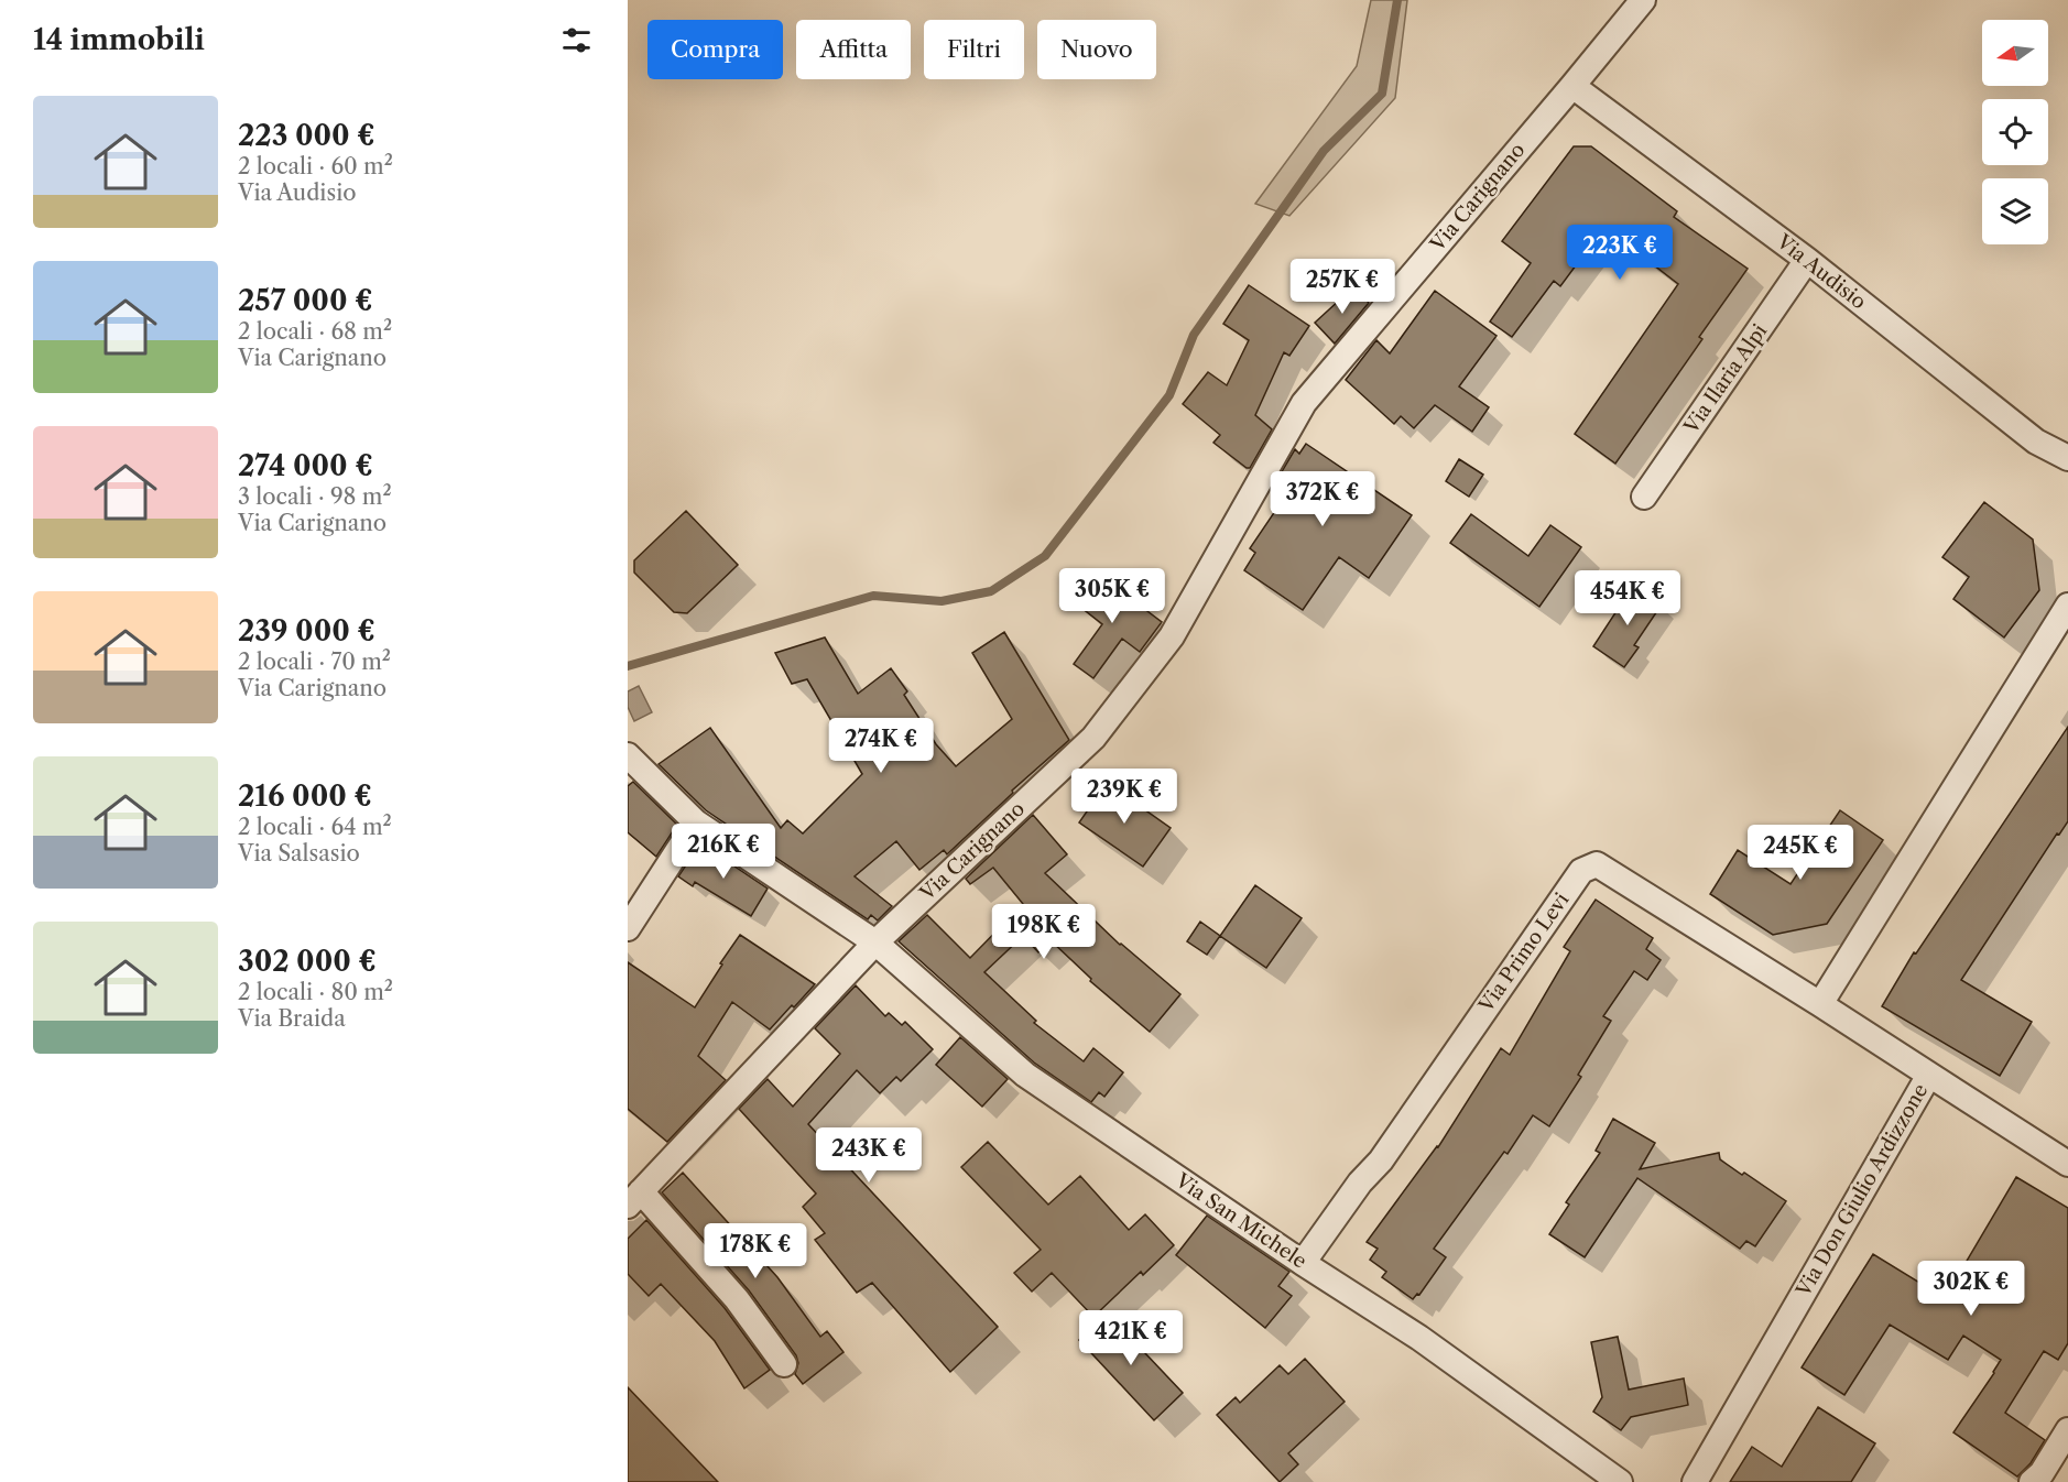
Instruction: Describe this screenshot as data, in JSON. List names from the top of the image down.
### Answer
{
  "streets": {
    "street": [
      "Via Carignano",
      "Via Audisio",
      "Via Ilaria Alpi",
      "Via Primo Levi",
      "Via Don Giulio Ardizzone",
      "Via San Michele"
    ]
  },
  "crossings": [
    ["Via Carignano", "Via Audisio"],
    ["Via Carignano", "Via San Michele"],
    ["Via Audisio", "Via Ilaria Alpi"],
    ["Via Primo Levi", "Via Don Giulio Ardizzone"],
    ["Via Primo Levi", "Via San Michele"]
  ],
  "north": "left",
  "page": {
    "heading": "14 immobili",
    "chip": [
      "Compra",
      "Affitta",
      "Filtri",
      "Nuovo"
    ],
    "list": [
      {
        "name": "223 000 €",
        "note": "2 locali · 60 m² · Via Audisio"
      },
      {
        "name": "257 000 €",
        "note": "2 locali · 68 m² · Via Carignano"
      },
      {
        "name": "274 000 €",
        "note": "3 locali · 98 m² · Via Carignano"
      },
      {
        "name": "239 000 €",
        "note": "2 locali · 70 m² · Via Carignano"
      },
      {
        "name": "216 000 €",
        "note": "2 locali · 64 m² · Via Salsasio"
      },
      {
        "name": "302 000 €",
        "note": "2 locali · 80 m² · Via Braida"
      }
    ],
    "price": [
      "223K €",
      "257K €",
      "372K €",
      "305K €",
      "454K €",
      "274K €",
      "239K €",
      "216K €",
      "245K €",
      "198K €",
      "243K €",
      "178K €",
      "302K €",
      "421K €"
    ]
  }
}
